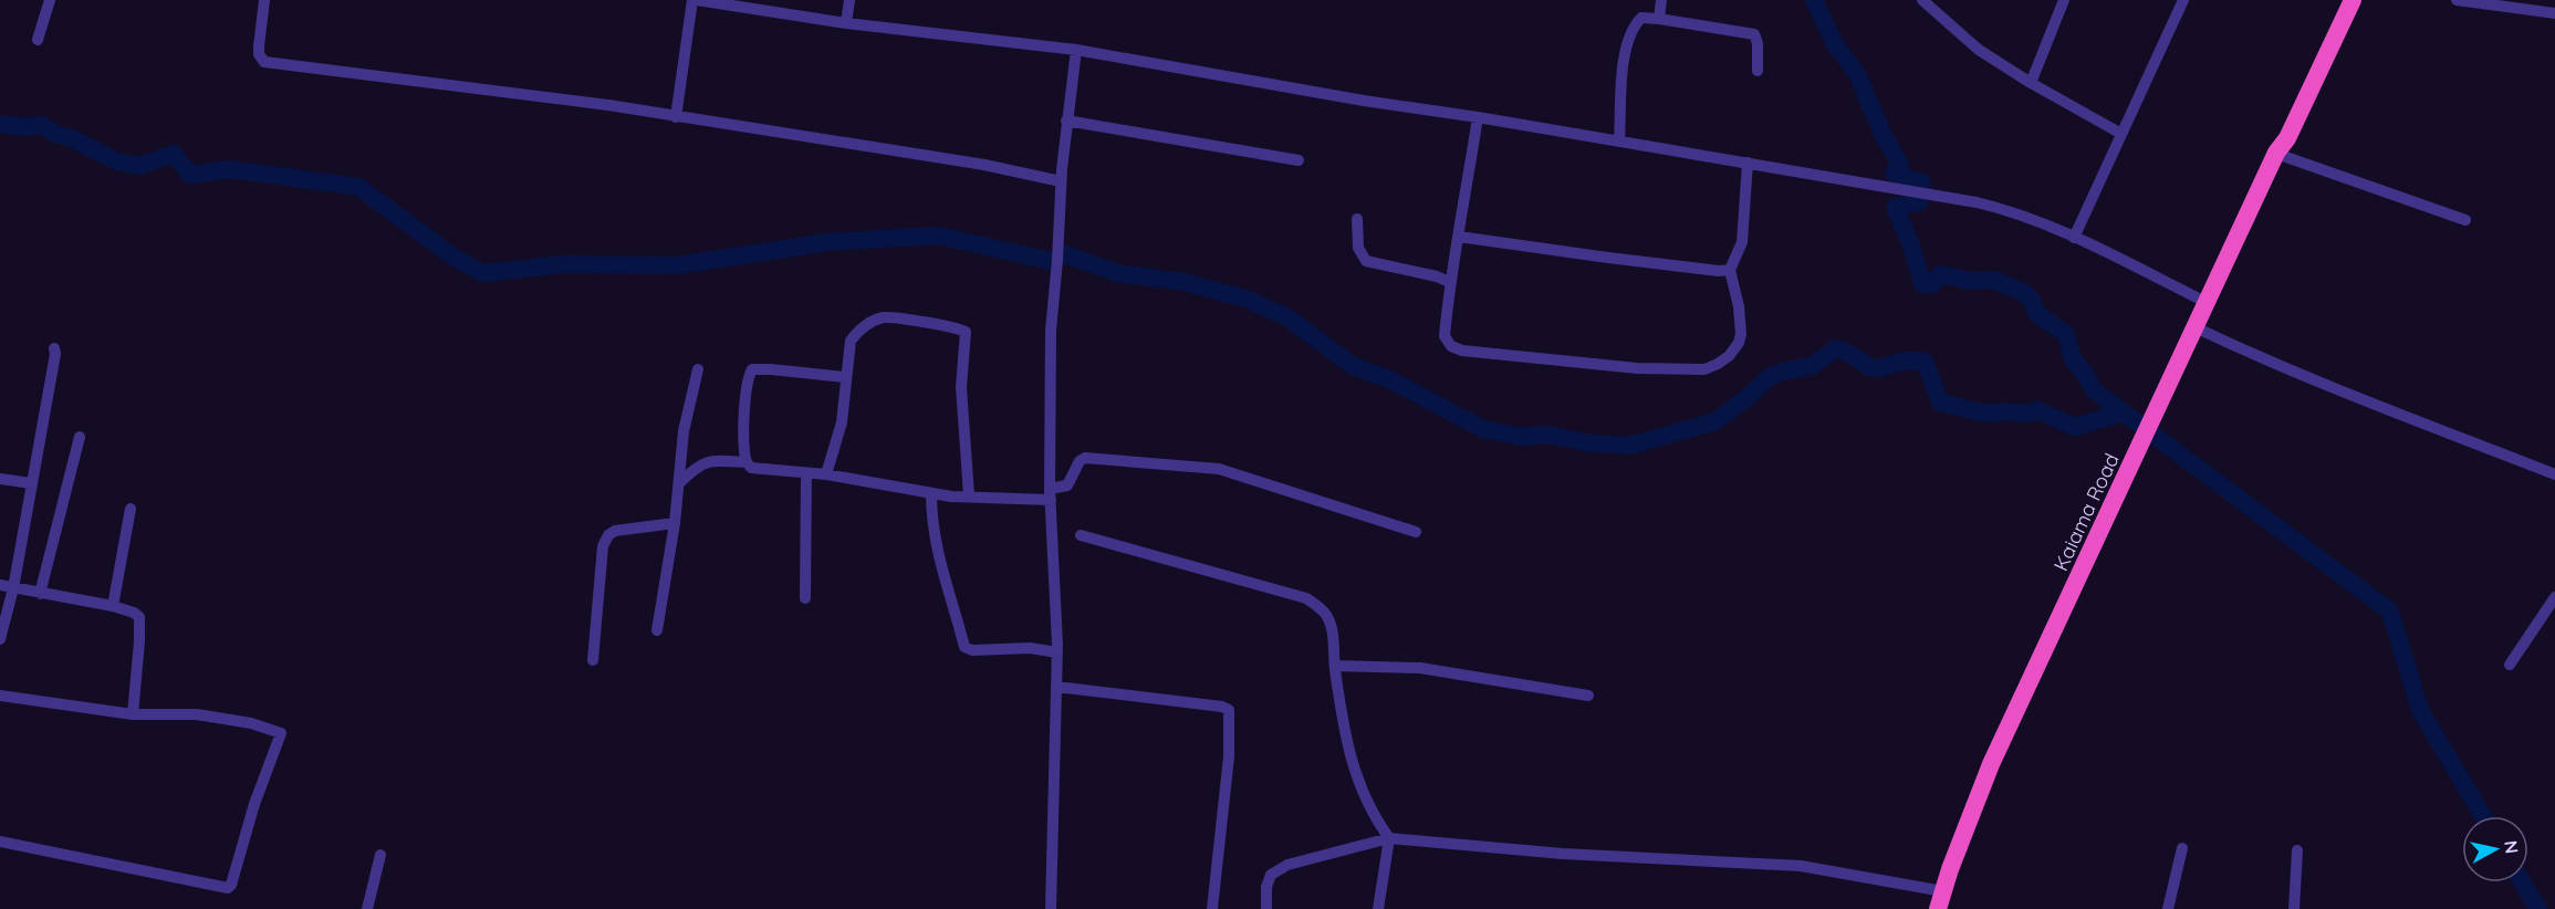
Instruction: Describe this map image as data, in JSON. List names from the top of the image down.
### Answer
{
  "streets": {
    "highway": ["Kaiama Road"]
  },
  "north": "right"
}
